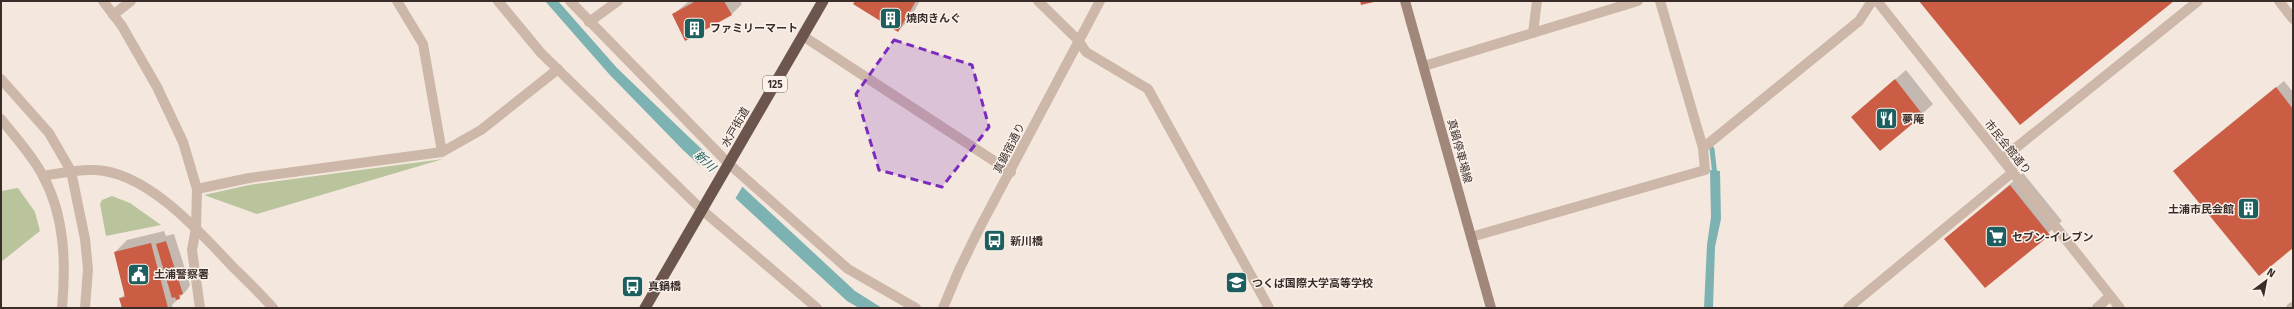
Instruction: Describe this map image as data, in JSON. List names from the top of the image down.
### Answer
{
  "streets": {
    "highway": ["125", "水戸街道"],
    "main road": ["真鍋停車場線"],
    "street": ["市民会館通り", "真鍋宿通り"]
  },
  "water": ["新川"],
  "places": {
    "building": ["焼肉きんぐ", "ファミリーマート", "土浦市民会館"],
    "restaurant": ["夢庵"],
    "supermarket": ["セブン-イレブン"],
    "bus stop": ["新川橋", "真鍋橋"],
    "public building": ["土浦警察署"],
    "school or university": ["つくば国際大学高等学校"]
  },
  "north": "top right"
}
